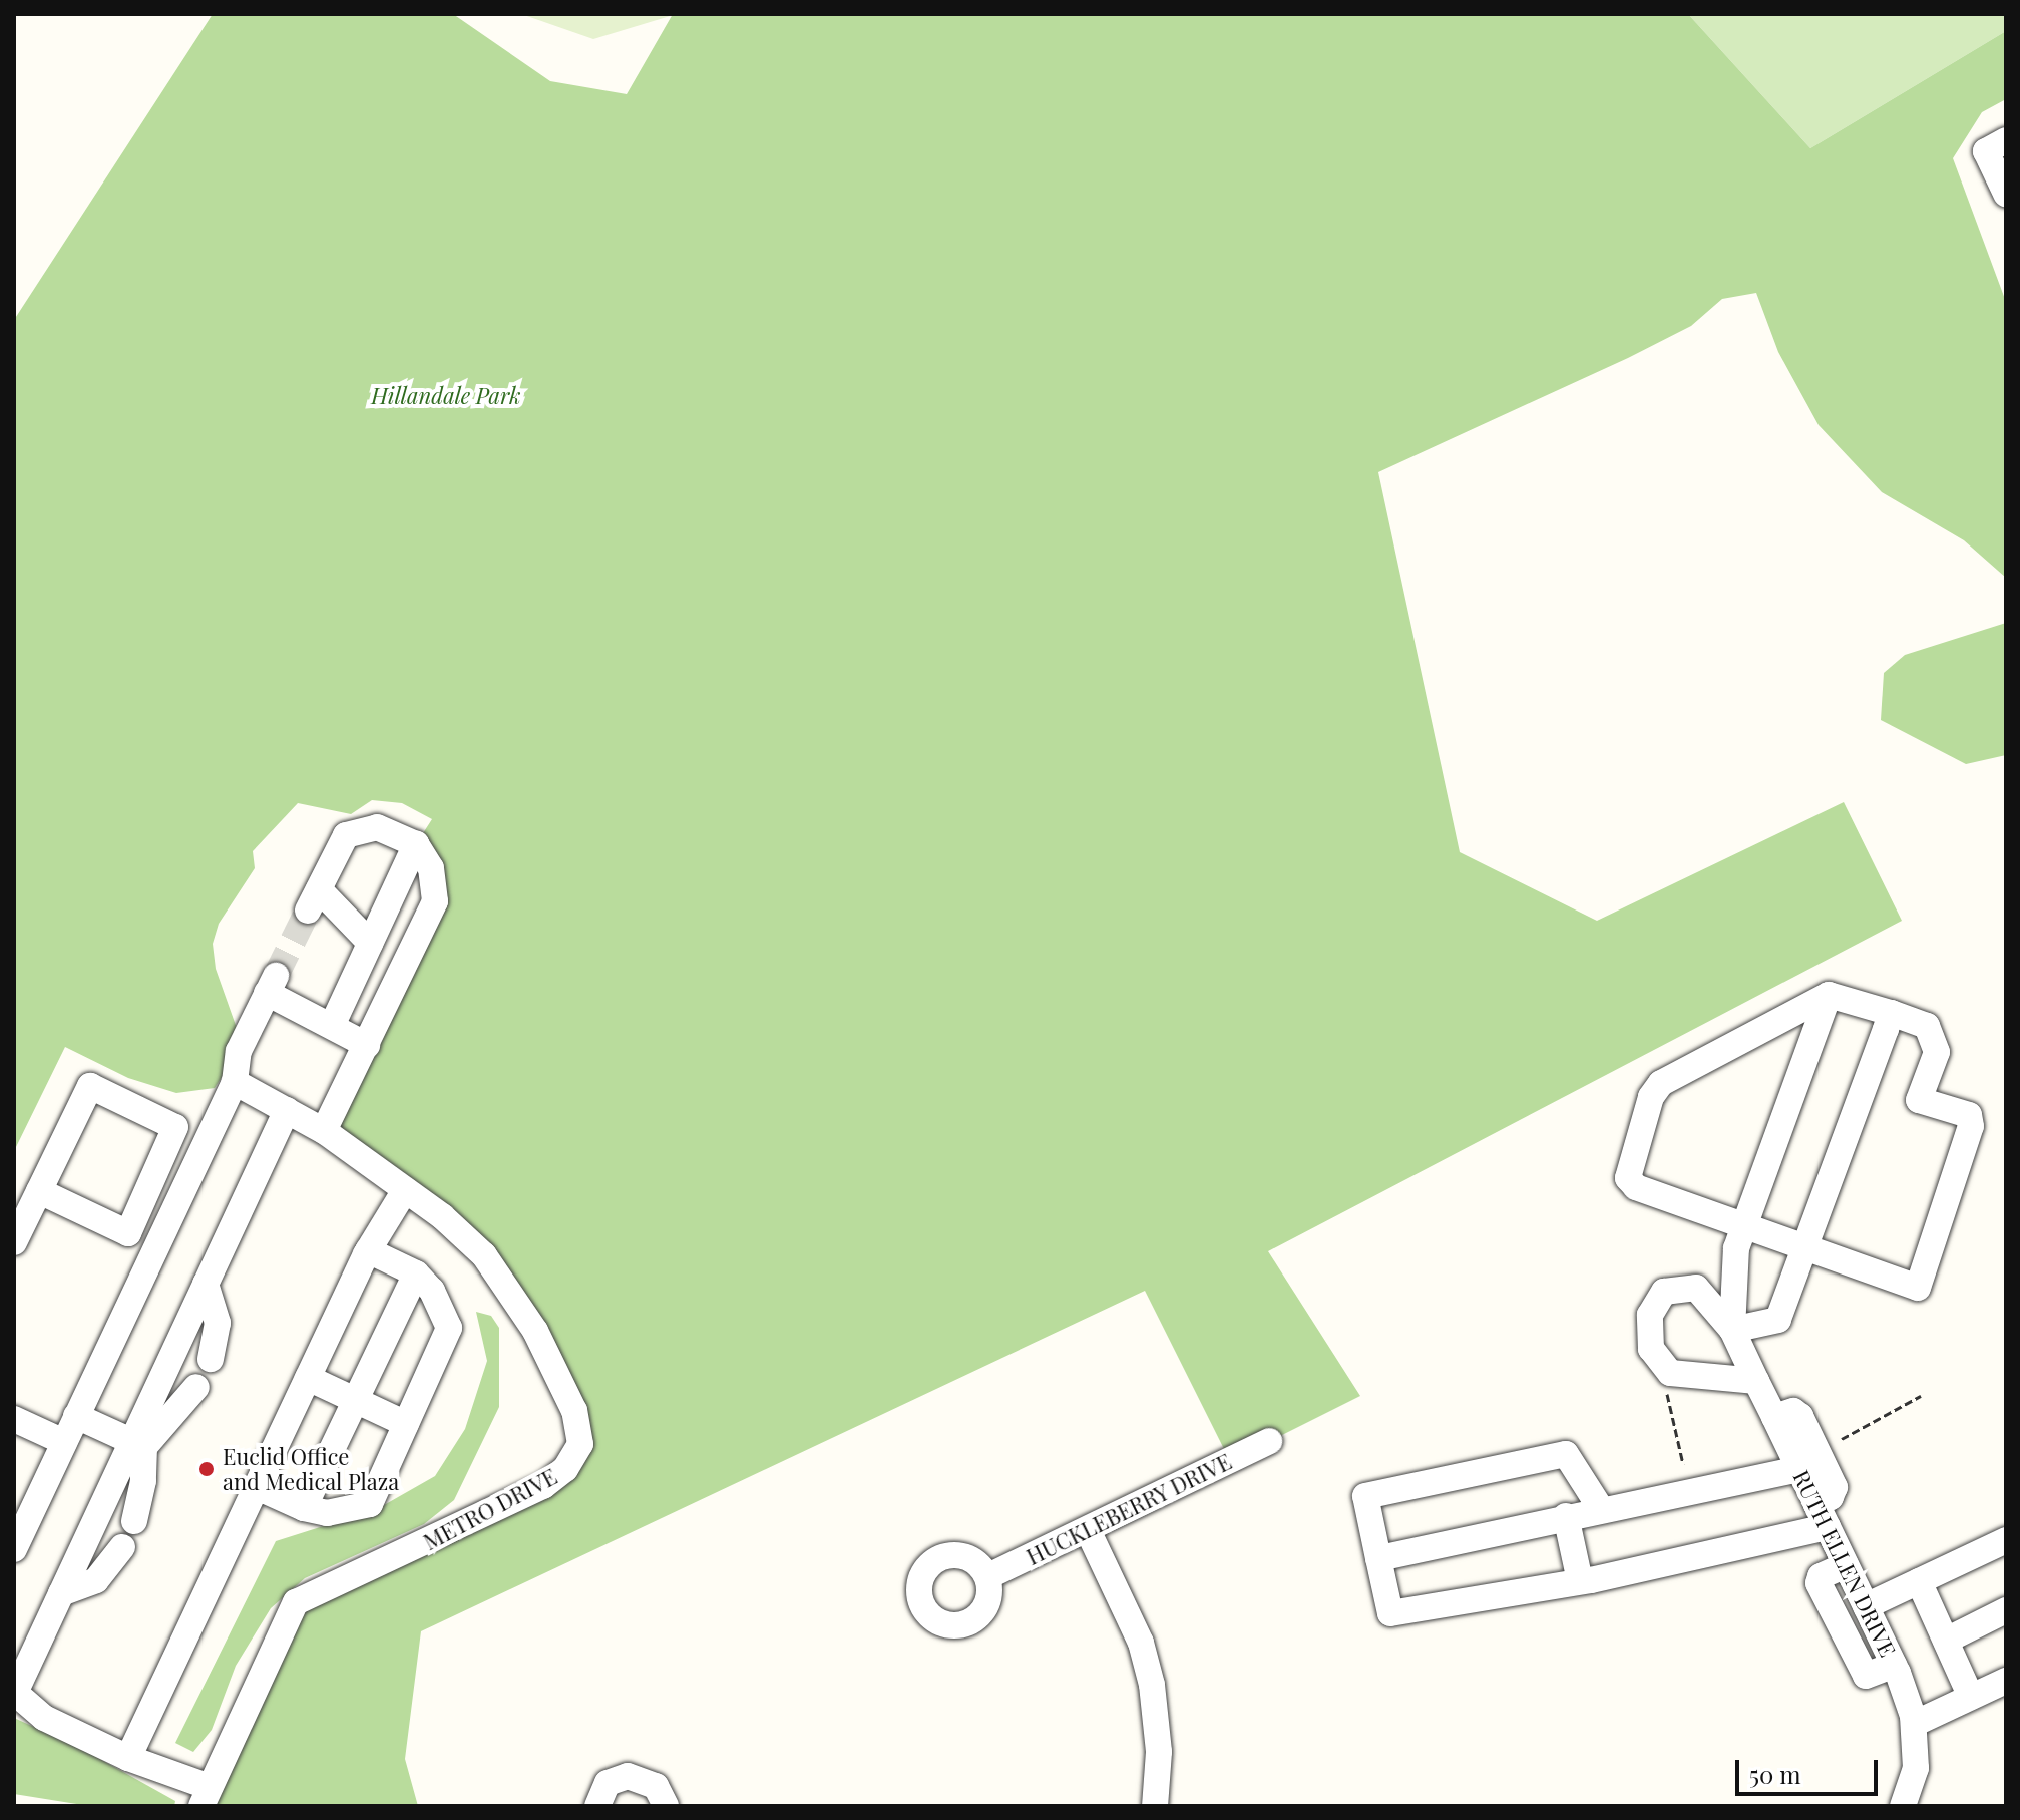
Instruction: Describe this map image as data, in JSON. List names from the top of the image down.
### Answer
{
  "streets": {
    "street": ["METRO DRIVE", "HUCKLEBERRY DRIVE", "RUTH ELLEN DRIVE"]
  },
  "parks": ["Hillandale Park"],
  "places": ["Euclid Office and Medical Plaza"],
  "scale_bar": "50 m"
}
